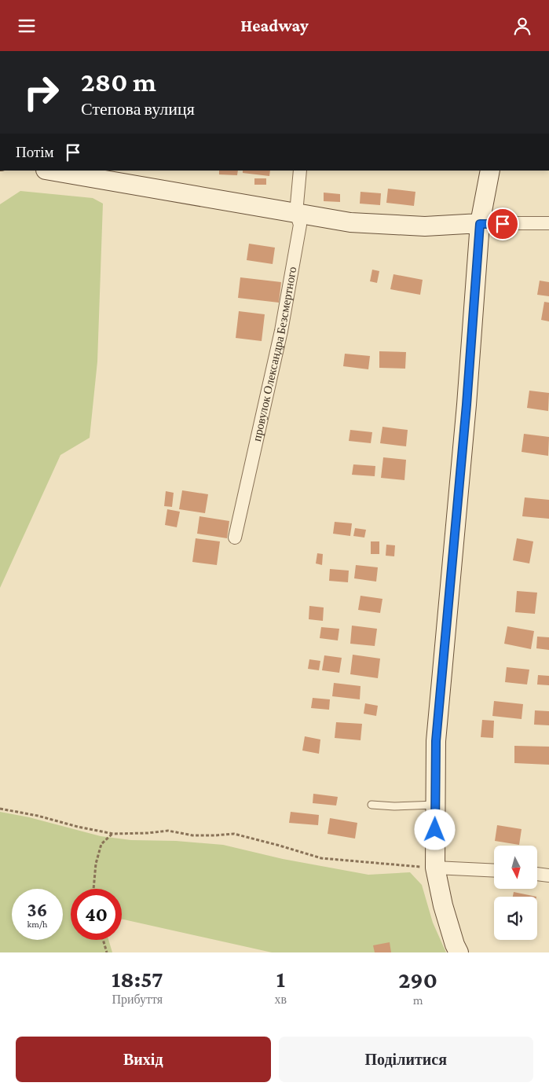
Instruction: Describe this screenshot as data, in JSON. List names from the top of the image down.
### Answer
{
  "streets": {
    "street": ["провулок Олександра Безсмертного"]
  },
  "north": "bottom",
  "page": {
    "header": "Headway",
    "turn": ["280 m", "Степова вулиця"],
    "then": "Потім",
    "speed": "36 km/h",
    "limit": "40",
    "eta": [
      "18:57",
      "Прибуття",
      "1",
      "хв",
      "290",
      "m"
    ],
    "buttons": ["Вихід", "Поділитися"]
  }
}
